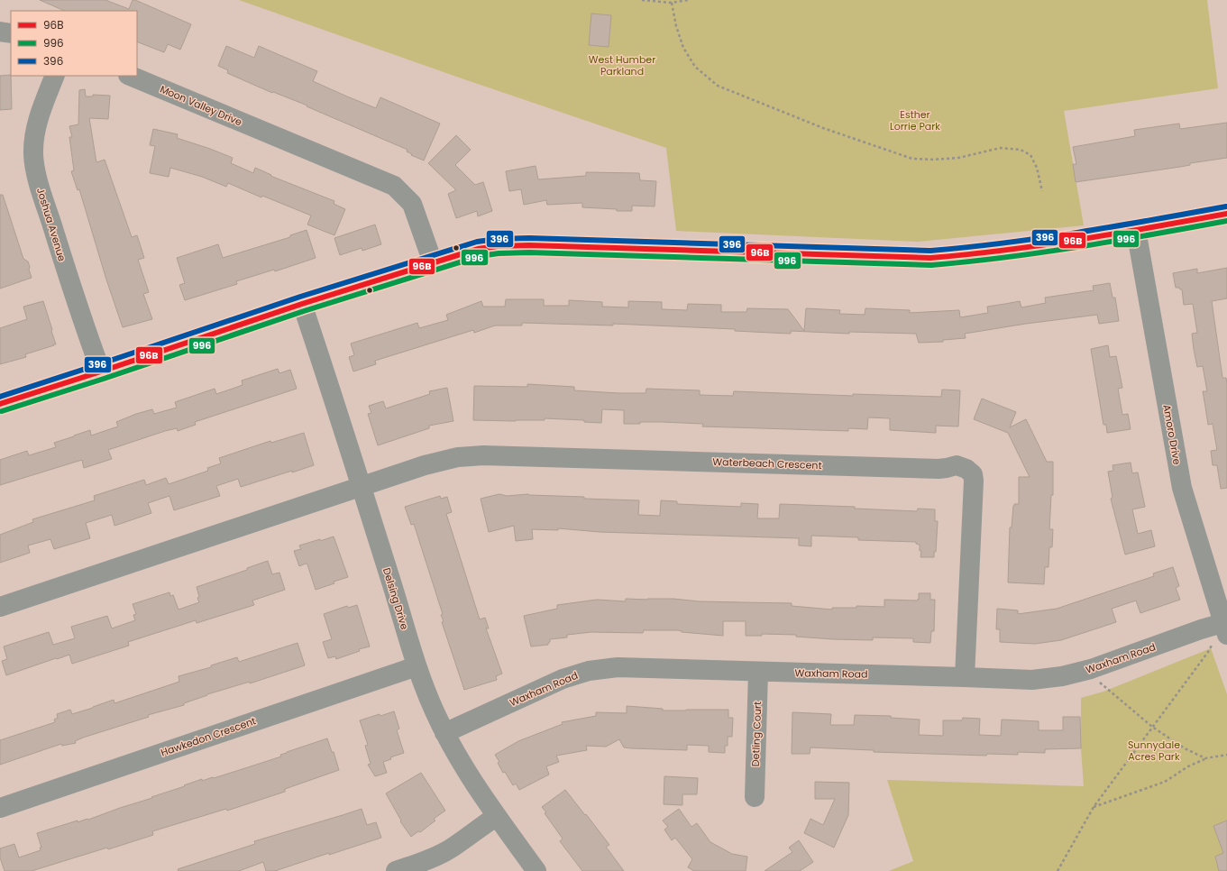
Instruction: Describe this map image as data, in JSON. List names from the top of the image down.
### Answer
{
  "streets": {
    "street": [
      "Moon Valley Drive",
      "Joshua Avenue",
      "Amoro Drive",
      "Waterbeach Crescent",
      "Delsing Drive",
      "Waxham Road",
      "Detling Court",
      "Hawkedon Crescent"
    ]
  },
  "crossings": [
    ["Amoro Drive", "Waxham Road"],
    ["Waterbeach Crescent", "Delsing Drive"],
    ["Waterbeach Crescent", "Waxham Road"],
    ["Delsing Drive", "Waxham Road"],
    ["Delsing Drive", "Hawkedon Crescent"],
    ["Waxham Road", "Detling Court"]
  ],
  "parks": ["West Humber Parkland", "Esther Lorrie Park", "Sunnydale Acres Park"],
  "lines": ["transit line 396", "transit line 96B", "transit line 996"],
  "legend": ["96B", "996", "396"]
}
